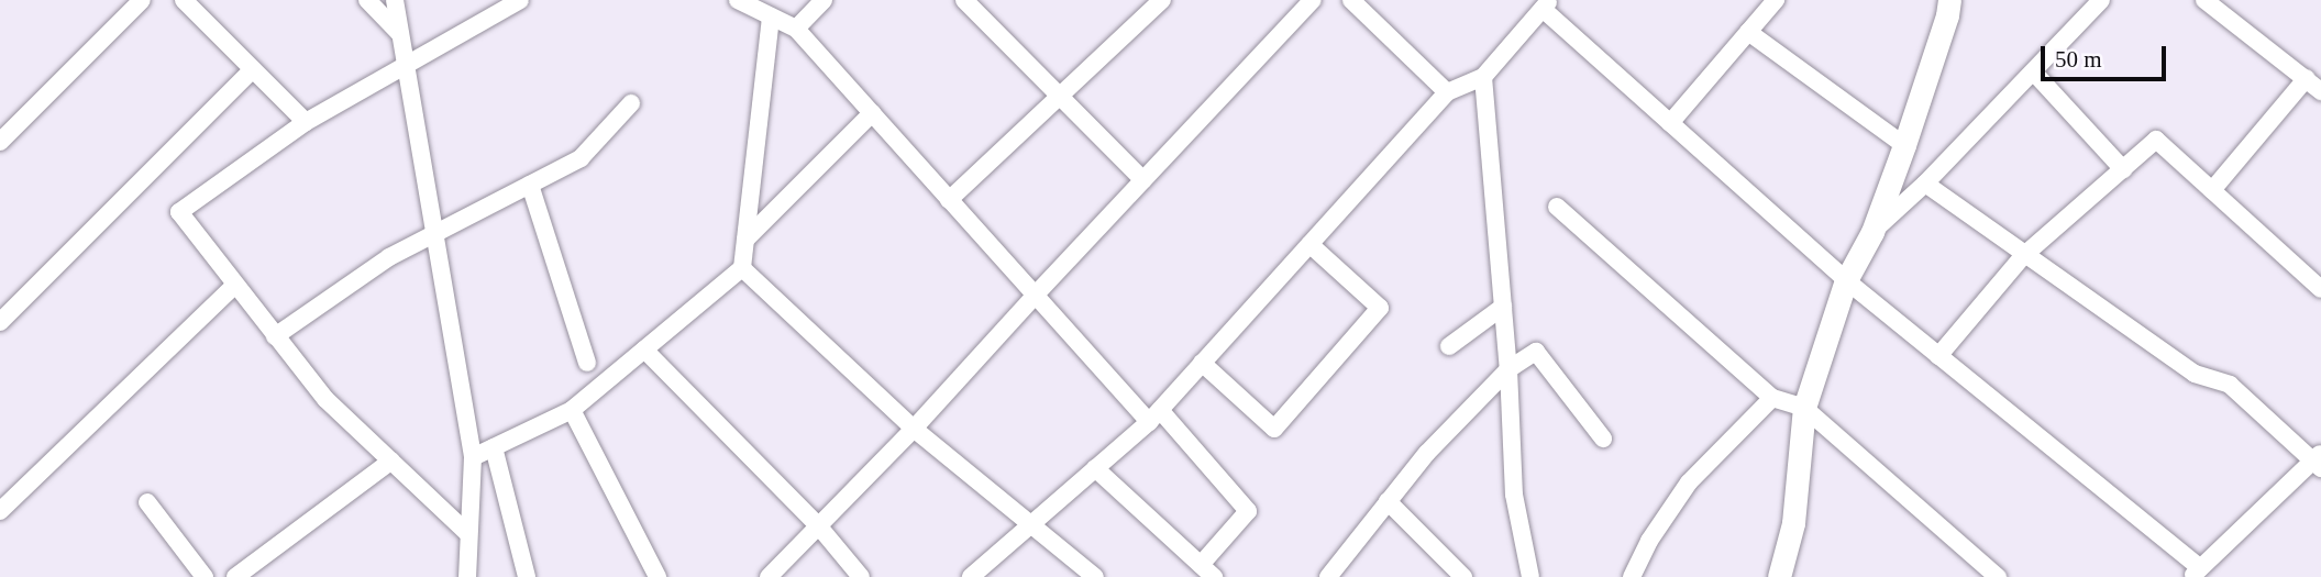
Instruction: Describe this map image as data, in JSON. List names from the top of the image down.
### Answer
{
  "scale_bar": "50 m"
}
